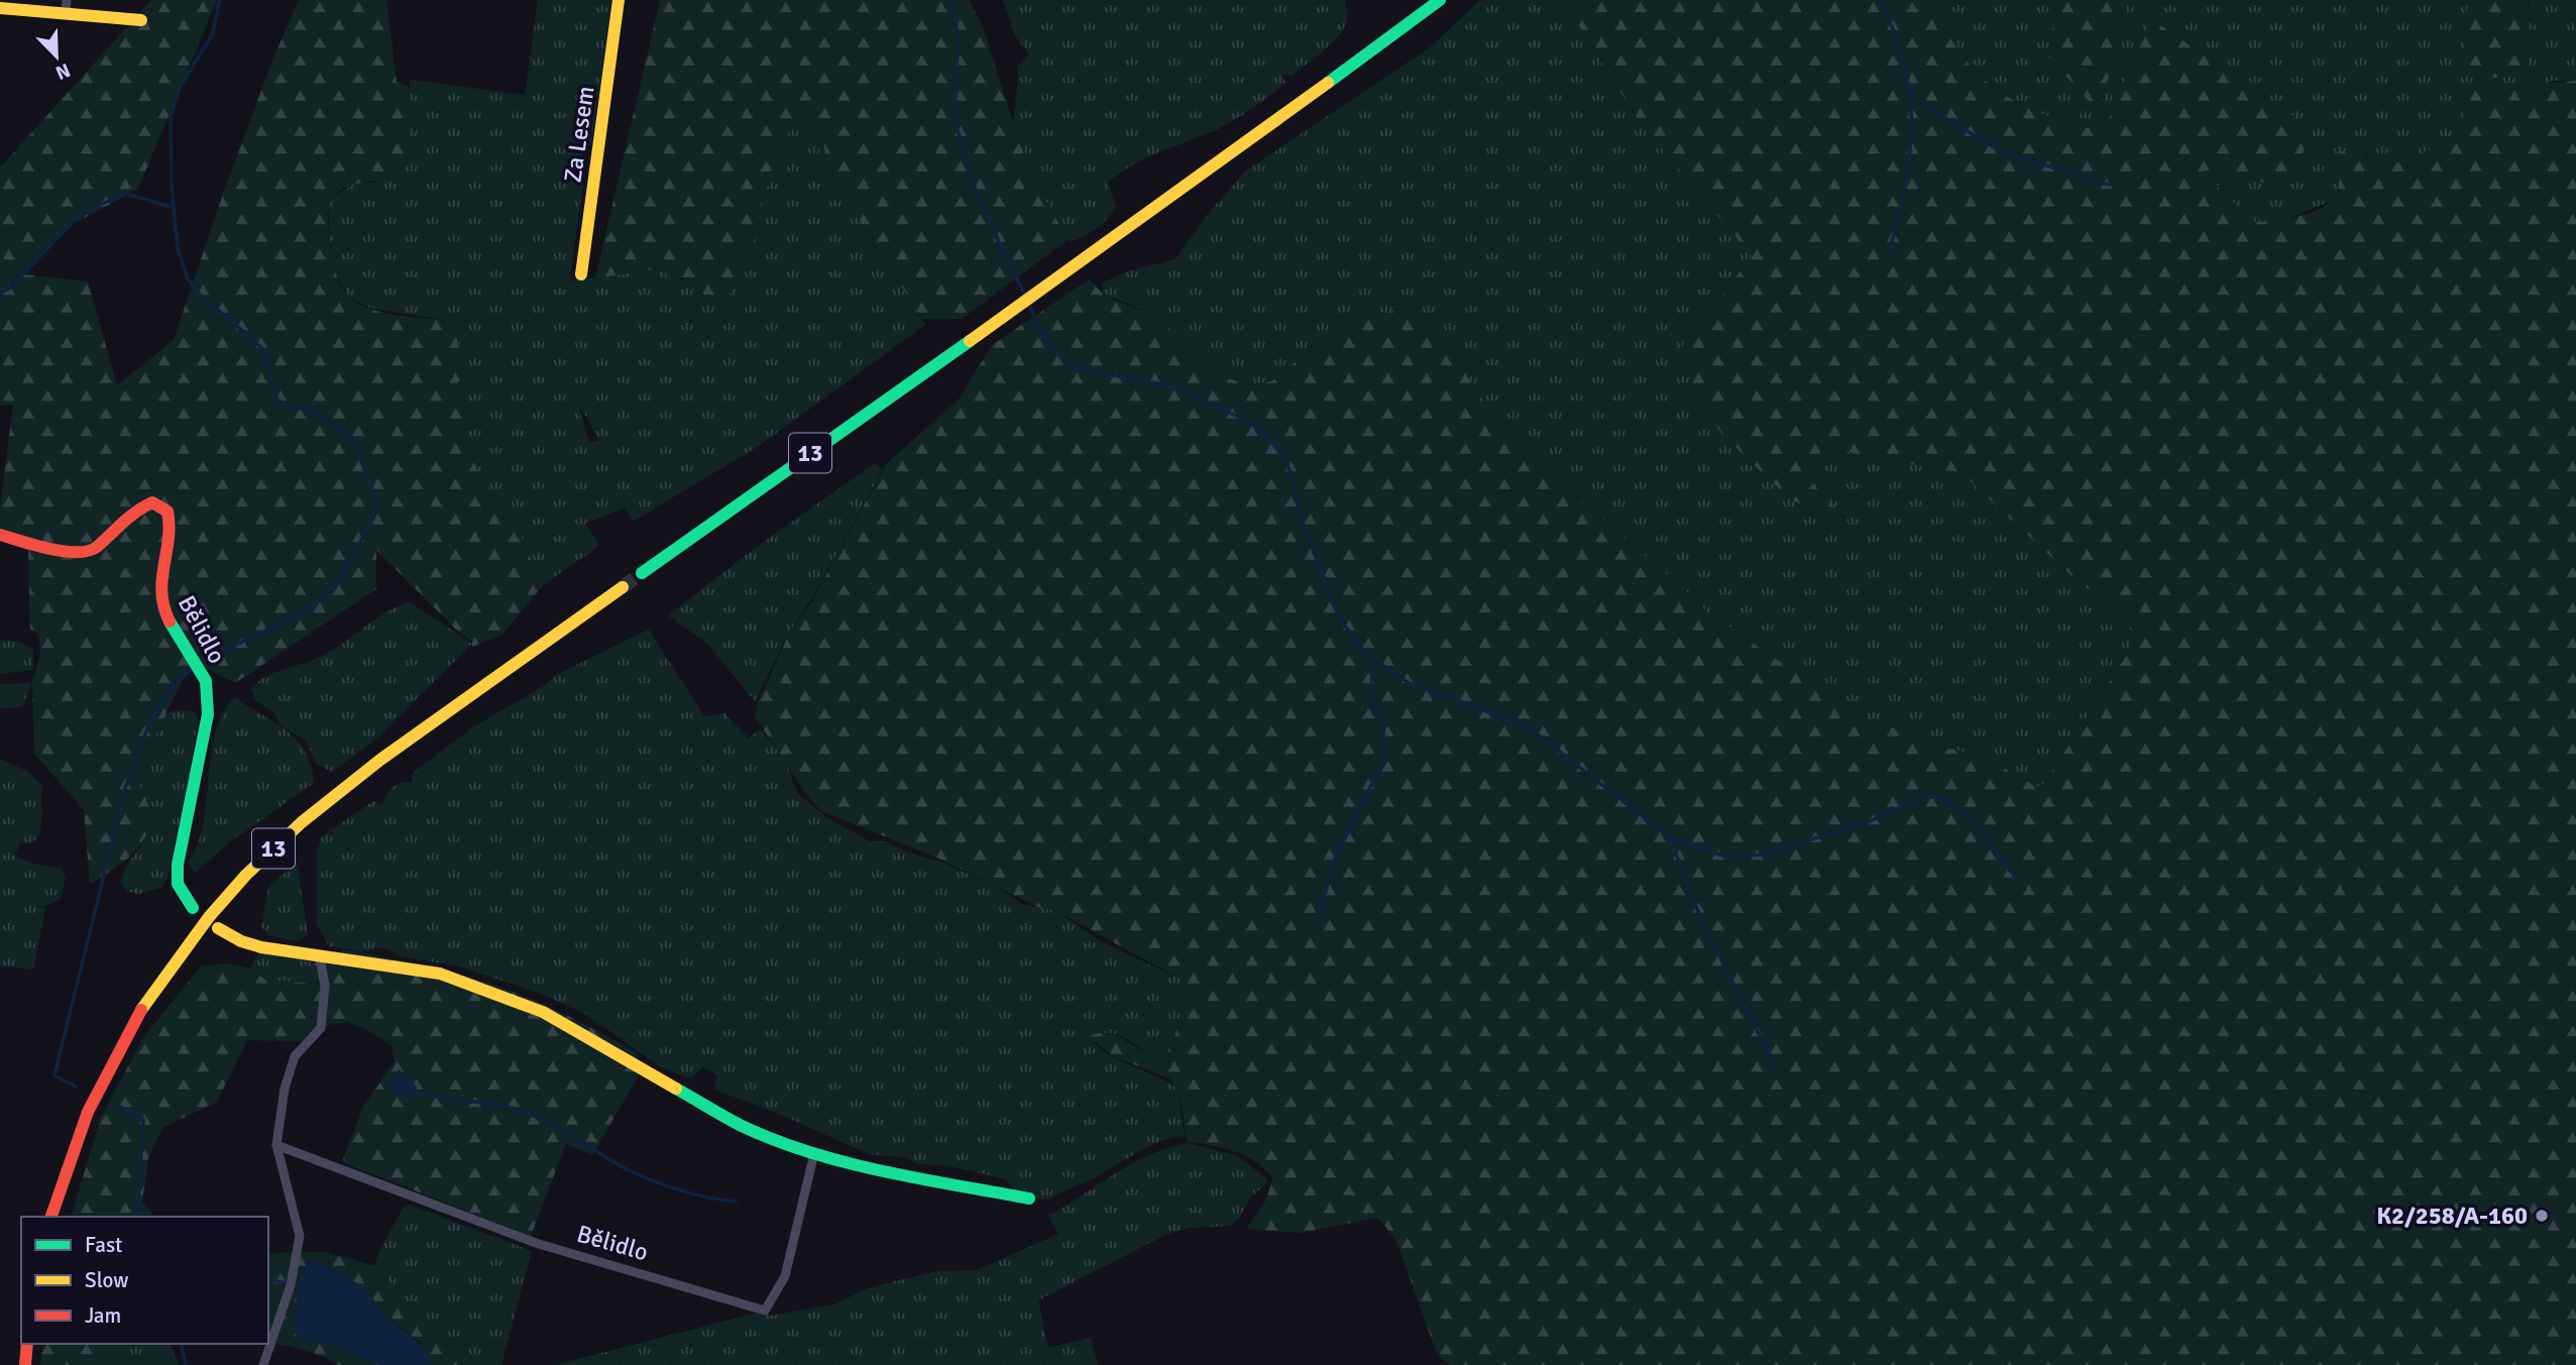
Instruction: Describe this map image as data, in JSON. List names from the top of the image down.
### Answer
{
  "streets": {
    "street": ["Za Lesem", "13", "Bělidlo"]
  },
  "places": ["K2/258/A-160"],
  "legend": ["Fast", "Slow", "Jam"],
  "north": "bottom right"
}
